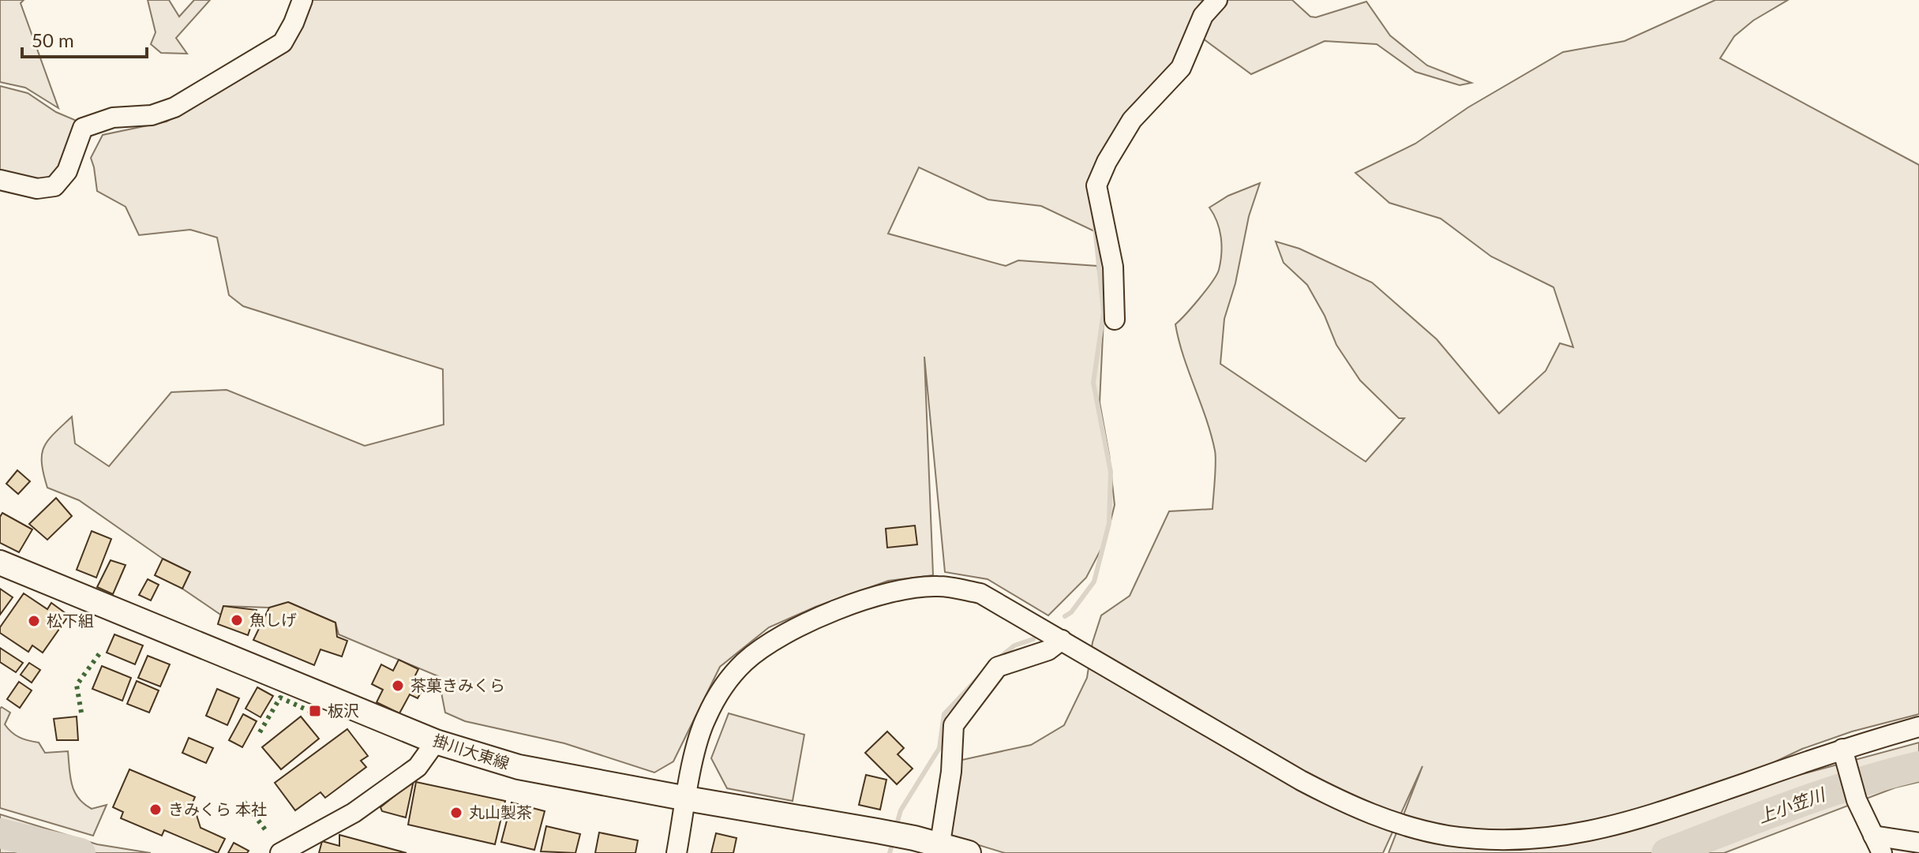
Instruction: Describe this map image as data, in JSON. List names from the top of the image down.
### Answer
{
  "streets": {
    "main road": ["掛川大東線"]
  },
  "water": ["上小笠川"],
  "places": {
    "other": [
      "魚しげ",
      "松下組",
      "茶菓きみくら",
      "きみくら 本社",
      "丸山製茶"
    ],
    "transit": ["板沢"]
  },
  "scale_bar": "50 m"
}
